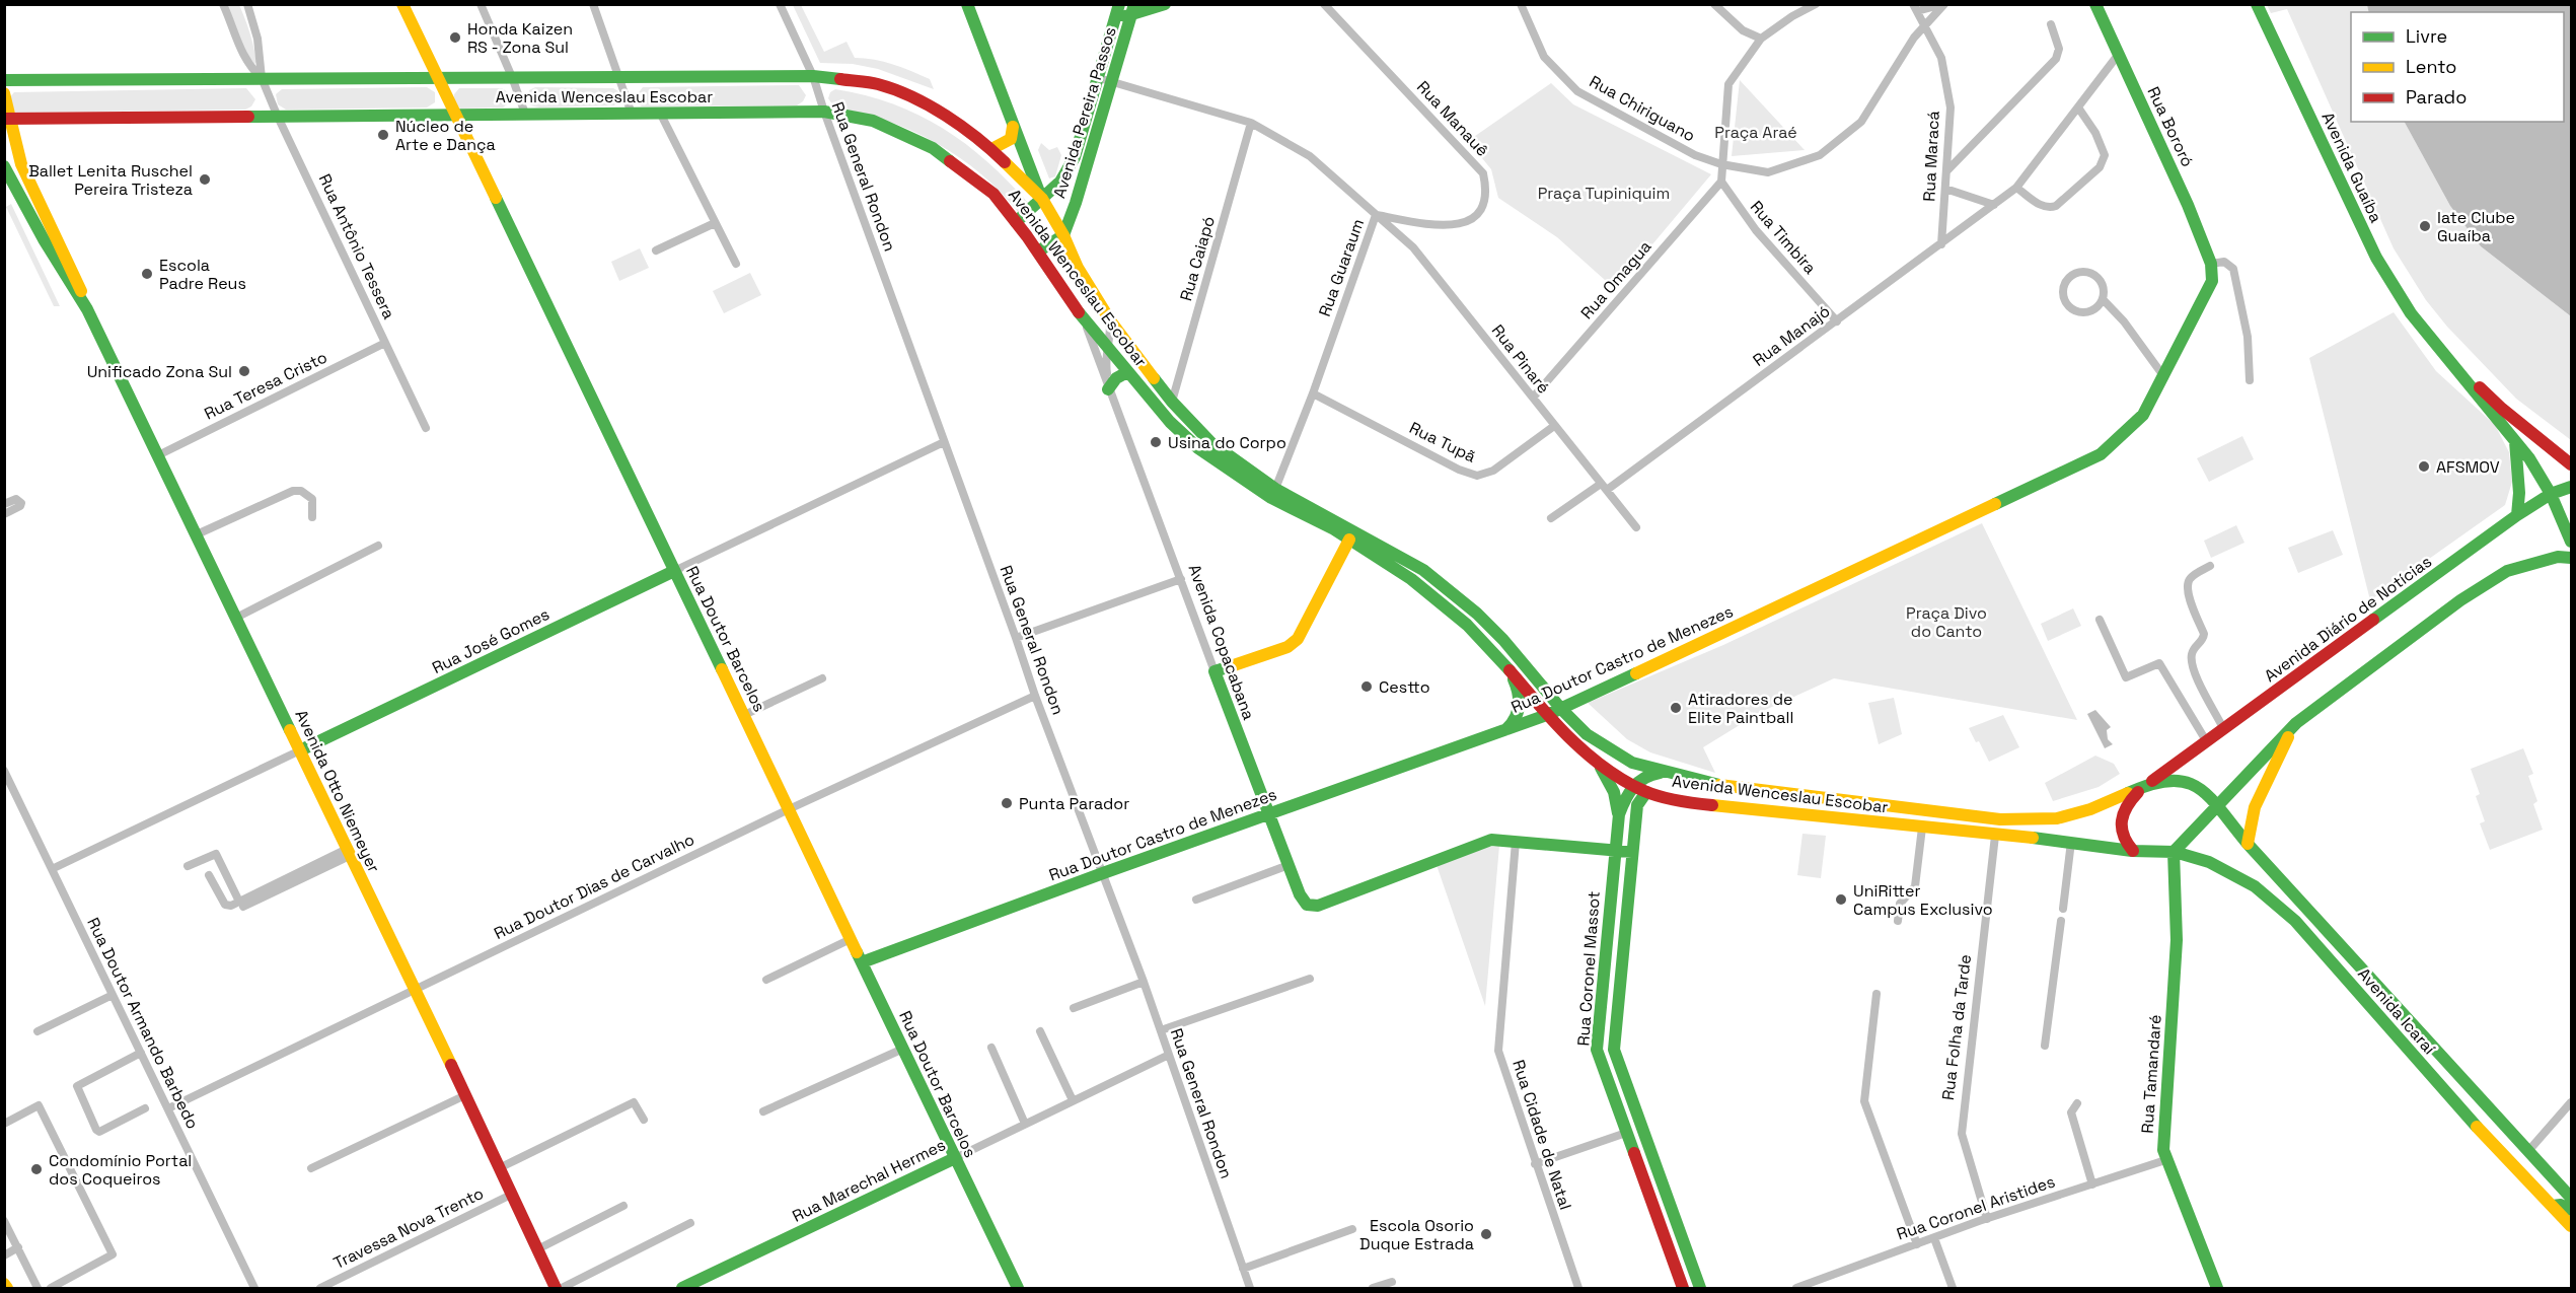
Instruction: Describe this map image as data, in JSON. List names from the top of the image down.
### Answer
{
  "streets": {
    "main road": [
      "Avenida Wenceslau Escobar",
      "Avenida Pereira Passos",
      "Rua Bororó",
      "Avenida Guaíba",
      "Avenida Diário de Notícias",
      "Rua Doutor Barcelos",
      "Rua José Gomes",
      "Avenida Copacabana",
      "Rua Doutor Castro de Menezes",
      "Avenida Otto Niemeyer",
      "Rua Coronel Massot",
      "Avenida Icaraí",
      "Rua Tamandaré",
      "Rua Marechal Hermes"
    ],
    "street": [
      "Rua Chiriguano",
      "Rua Manauê",
      "Rua Maracá",
      "Rua General Rondon",
      "Rua Timbira",
      "Rua Antônio Tessera",
      "Rua Caiapó",
      "Rua Guaraum",
      "Rua Omagua",
      "Rua Manajó",
      "Rua Pinaré",
      "Rua Teresa Cristo",
      "Rua Tupã",
      "Rua Doutor Dias de Carvalho",
      "Rua Doutor Armando Barbedo",
      "Rua Folha da Tarde",
      "Rua Cidade de Natal",
      "Rua Coronel Aristides",
      "Travessa Nova Trento"
    ]
  },
  "crossings": [
    ["Avenida Wenceslau Escobar", "Avenida Pereira Passos"],
    ["Avenida Wenceslau Escobar", "Rua General Rondon"],
    ["Avenida Wenceslau Escobar", "Rua Antônio Tessera"],
    ["Avenida Wenceslau Escobar", "Rua Caiapó"],
    ["Avenida Wenceslau Escobar", "Rua Guaraum"],
    ["Avenida Wenceslau Escobar", "Avenida Diário de Notícias"],
    ["Avenida Wenceslau Escobar", "Rua Doutor Barcelos"],
    ["Avenida Wenceslau Escobar", "Avenida Copacabana"],
    ["Avenida Wenceslau Escobar", "Rua Doutor Castro de Menezes"],
    ["Avenida Wenceslau Escobar", "Avenida Otto Niemeyer"],
    ["Avenida Wenceslau Escobar", "Rua Coronel Massot"],
    ["Avenida Wenceslau Escobar", "Avenida Icaraí"],
    ["Avenida Wenceslau Escobar", "Rua Folha da Tarde"],
    ["Avenida Wenceslau Escobar", "Rua Tamandaré"],
    ["Avenida Pereira Passos", "Rua Guaraum"],
    ["Rua Manauê", "Rua Guaraum"],
    ["Rua Manauê", "Rua Pinaré"],
    ["Rua Bororó", "Rua Manajó"],
    ["Rua Bororó", "Rua Doutor Castro de Menezes"],
    ["Rua Maracá", "Rua Manajó"],
    ["Avenida Guaíba", "Avenida Diário de Notícias"],
    ["Rua General Rondon", "Rua José Gomes"],
    ["Rua General Rondon", "Rua Doutor Castro de Menezes"],
    ["Rua General Rondon", "Rua Doutor Dias de Carvalho"],
    ["Rua General Rondon", "Rua Marechal Hermes"],
    ["Rua Timbira", "Rua Omagua"],
    ["Rua Timbira", "Rua Manajó"],
    ["Rua Antônio Tessera", "Rua Teresa Cristo"],
    ["Rua Caiapó", "Rua Guaraum"],
    ["Rua Guaraum", "Rua Pinaré"],
    ["Rua Guaraum", "Rua Tupã"],
    ["Rua Omagua", "Rua Pinaré"],
    ["Rua Manajó", "Rua Pinaré"],
    ["Rua Pinaré", "Rua Tupã"],
    ["Rua Teresa Cristo", "Avenida Otto Niemeyer"],
    ["Avenida Diário de Notícias", "Avenida Icaraí"],
    ["Avenida Diário de Notícias", "Rua Tamandaré"],
    ["Rua Doutor Barcelos", "Rua José Gomes"],
    ["Rua Doutor Barcelos", "Rua Doutor Castro de Menezes"],
    ["Rua Doutor Barcelos", "Rua Doutor Dias de Carvalho"],
    ["Rua Doutor Barcelos", "Rua Marechal Hermes"],
    ["Rua José Gomes", "Avenida Otto Niemeyer"],
    ["Rua José Gomes", "Rua Doutor Armando Barbedo"],
    ["Avenida Copacabana", "Rua Doutor Castro de Menezes"],
    ["Avenida Copacabana", "Rua Cidade de Natal"],
    ["Avenida Otto Niemeyer", "Rua Doutor Dias de Carvalho"],
    ["Avenida Otto Niemeyer", "Travessa Nova Trento"],
    ["Rua Doutor Dias de Carvalho", "Rua Doutor Armando Barbedo"],
    ["Avenida Icaraí", "Rua Tamandaré"],
    ["Rua Folha da Tarde", "Rua Coronel Aristides"],
    ["Rua Tamandaré", "Rua Coronel Aristides"]
  ],
  "parks": ["Praça Araé", "Praça Tupiniquim", "Praça Divo do Canto"],
  "places": [
    "Honda Kaizen RS - Zona Sul",
    "Núcleo de Arte e Dança",
    "Ballet Lenita Ruschel Pereira Tristeza",
    "Iate Clube Guaíba",
    "Escola Padre Reus",
    "Unificado Zona Sul",
    "Usina do Corpo",
    "AFSMOV",
    "Cestto",
    "Atiradores de Elite Paintball",
    "Punta Parador",
    "UniRitter Campus Exclusivo",
    "Condomínio Portal dos Coqueiros",
    "Escola Osorio Duque Estrada"
  ],
  "legend": ["Livre", "Lento", "Parado"]
}
